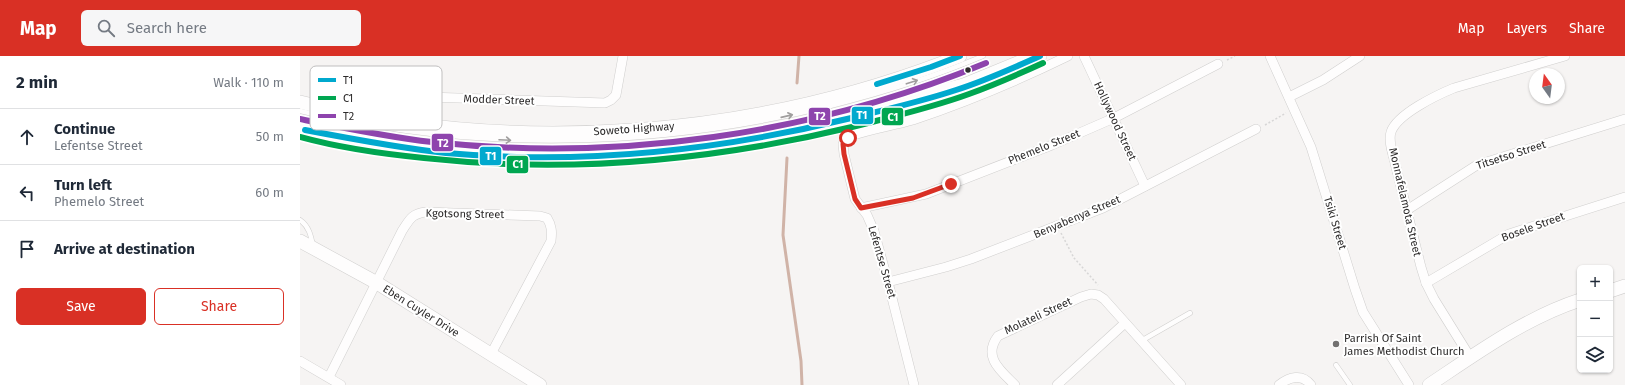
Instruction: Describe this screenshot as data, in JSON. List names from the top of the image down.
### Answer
{
  "streets": {
    "main road": ["Soweto Highway", "Eben Cuyler Drive"],
    "street": [
      "Modder Street",
      "Hollywood Street",
      "Phemelo Street",
      "Titsetso Street",
      "Monnafelamota Street",
      "Kgotsong Street",
      "Benyabenya Street",
      "Tsiki Street",
      "Bosele Street",
      "Lefentse Street",
      "Molateli Street"
    ]
  },
  "crossings": [
    ["Hollywood Street", "Phemelo Street"],
    ["Hollywood Street", "Benyabenya Street"],
    ["Phemelo Street", "Lefentse Street"],
    ["Titsetso Street", "Monnafelamota Street"],
    ["Monnafelamota Street", "Bosele Street"],
    ["Kgotsong Street", "Eben Cuyler Drive"],
    ["Benyabenya Street", "Lefentse Street"]
  ],
  "places": ["Parrish Of Saint James Methodist Church"],
  "lines": ["transit line T1", "transit line C1", "transit line T2"],
  "legend": ["T1", "C1", "T2"],
  "north": "top",
  "page": {
    "header": "Map",
    "search": "Search here",
    "nav": ["Map", "Layers", "Share"],
    "heading": ["2 min", "Walk · 110 m"],
    "list": [
      ["Continue", "Lefentse Street", "50 m"],
      ["Turn left", "Phemelo Street", "60 m"],
      "Arrive at destination"
    ],
    "map_buttons": ["+", "−"],
    "buttons": ["Save", "Share"]
  }
}
